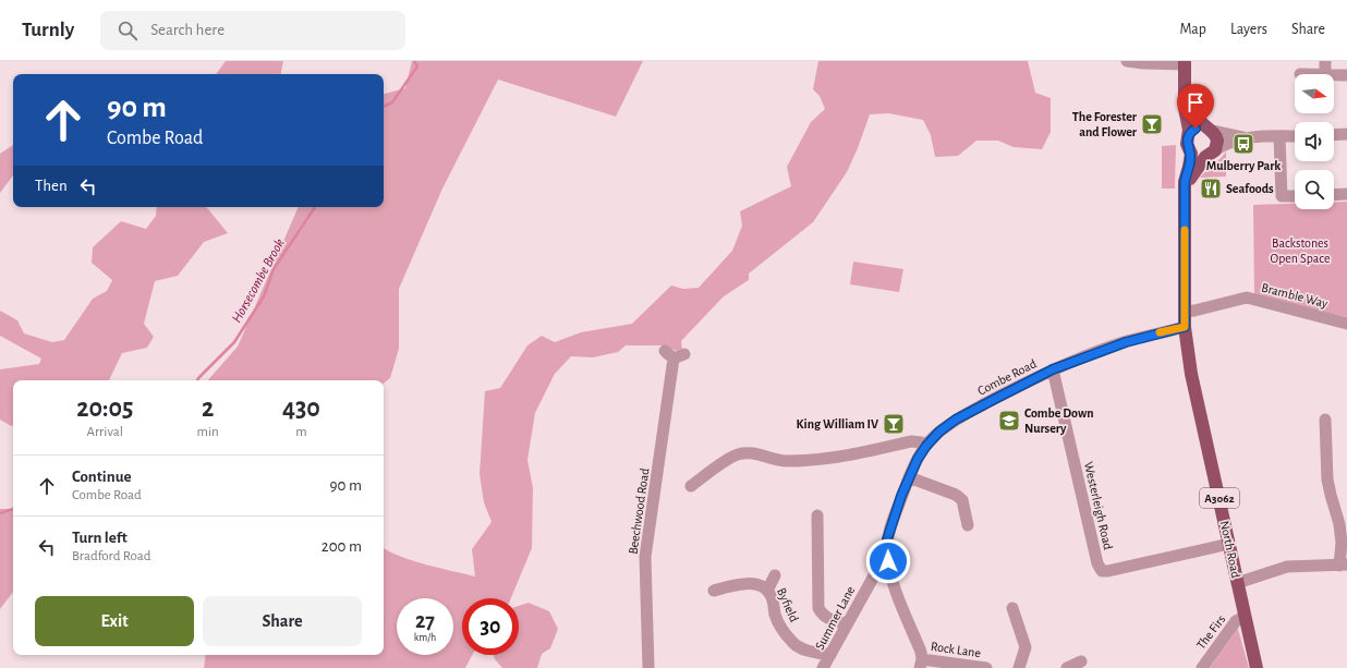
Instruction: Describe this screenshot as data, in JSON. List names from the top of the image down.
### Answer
{
  "streets": {
    "main road": ["A3062", "North Road"],
    "street": [
      "Bramble Way",
      "Combe Road",
      "Westerleigh Road",
      "Beechwood Road",
      "Byfield",
      "Summer Lane",
      "The Firs",
      "Rock Lane"
    ]
  },
  "crossings": [
    ["Bramble Way", "A3062"],
    ["Combe Road", "A3062"],
    ["Combe Road", "Westerleigh Road"],
    ["Combe Road", "North Road"],
    ["Combe Road", "Summer Lane"],
    ["Combe Road", "Rock Lane"],
    ["A3062", "North Road"],
    ["Westerleigh Road", "North Road"],
    ["North Road", "The Firs"],
    ["Byfield", "Summer Lane"]
  ],
  "water": ["Horsecombe Brook"],
  "parks": ["Backstones Open Space"],
  "places": {
    "bar": ["The Forester and Flower", "King William IV"],
    "bus stop": ["Mulberry Park"],
    "restaurant": ["Seafoods"],
    "school or university": ["Combe Down Nursery"]
  },
  "north": "right",
  "page": {
    "header": "Turnly",
    "search": "Search here",
    "nav": ["Map", "Layers", "Share"],
    "turn": ["90 m", "Combe Road"],
    "then": "Then",
    "eta": [
      "20:05",
      "Arrival",
      "2",
      "min",
      "430",
      "m"
    ],
    "list": [
      {
        "name": "Continue",
        "note": "Combe Road",
        "value": "90 m"
      },
      {
        "name": "Turn left",
        "note": "Bradford Road",
        "value": "200 m"
      }
    ],
    "buttons": ["Exit", "Share"],
    "speed": "27 km/h",
    "limit": "30"
  }
}
